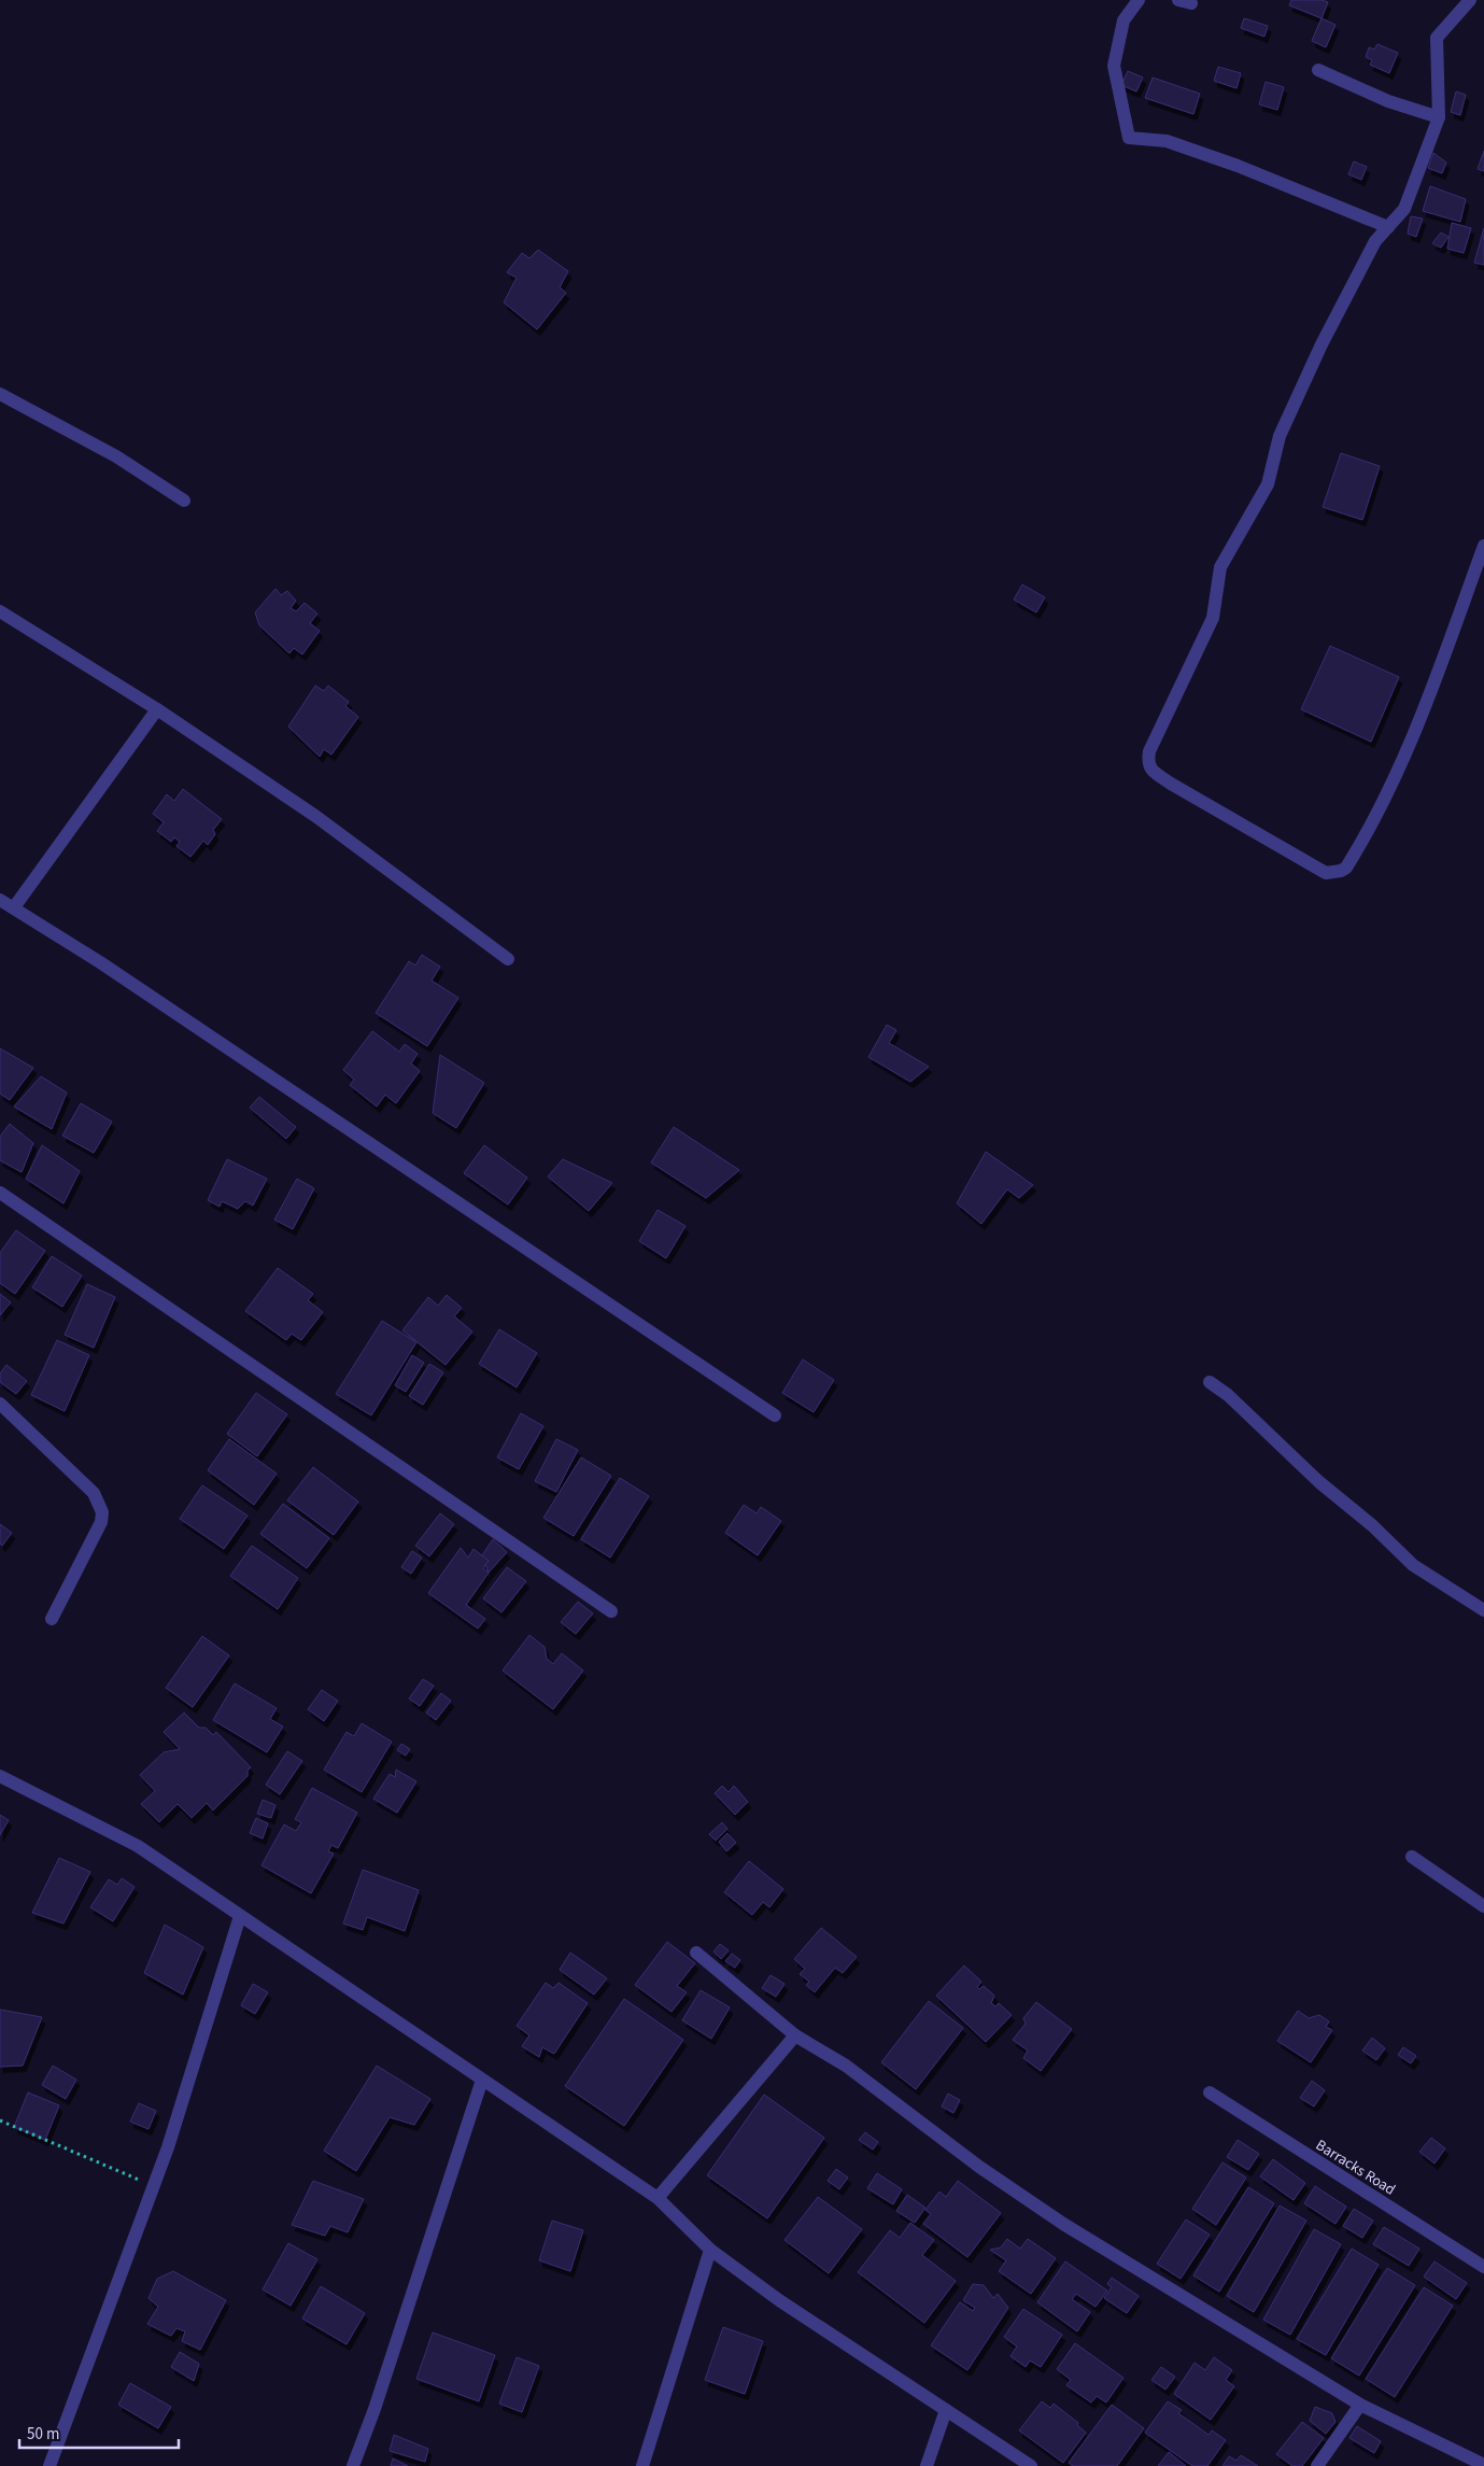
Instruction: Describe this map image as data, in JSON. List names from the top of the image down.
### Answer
{
  "streets": {
    "street": ["Barracks Road"]
  },
  "scale_bar": "50 m"
}
